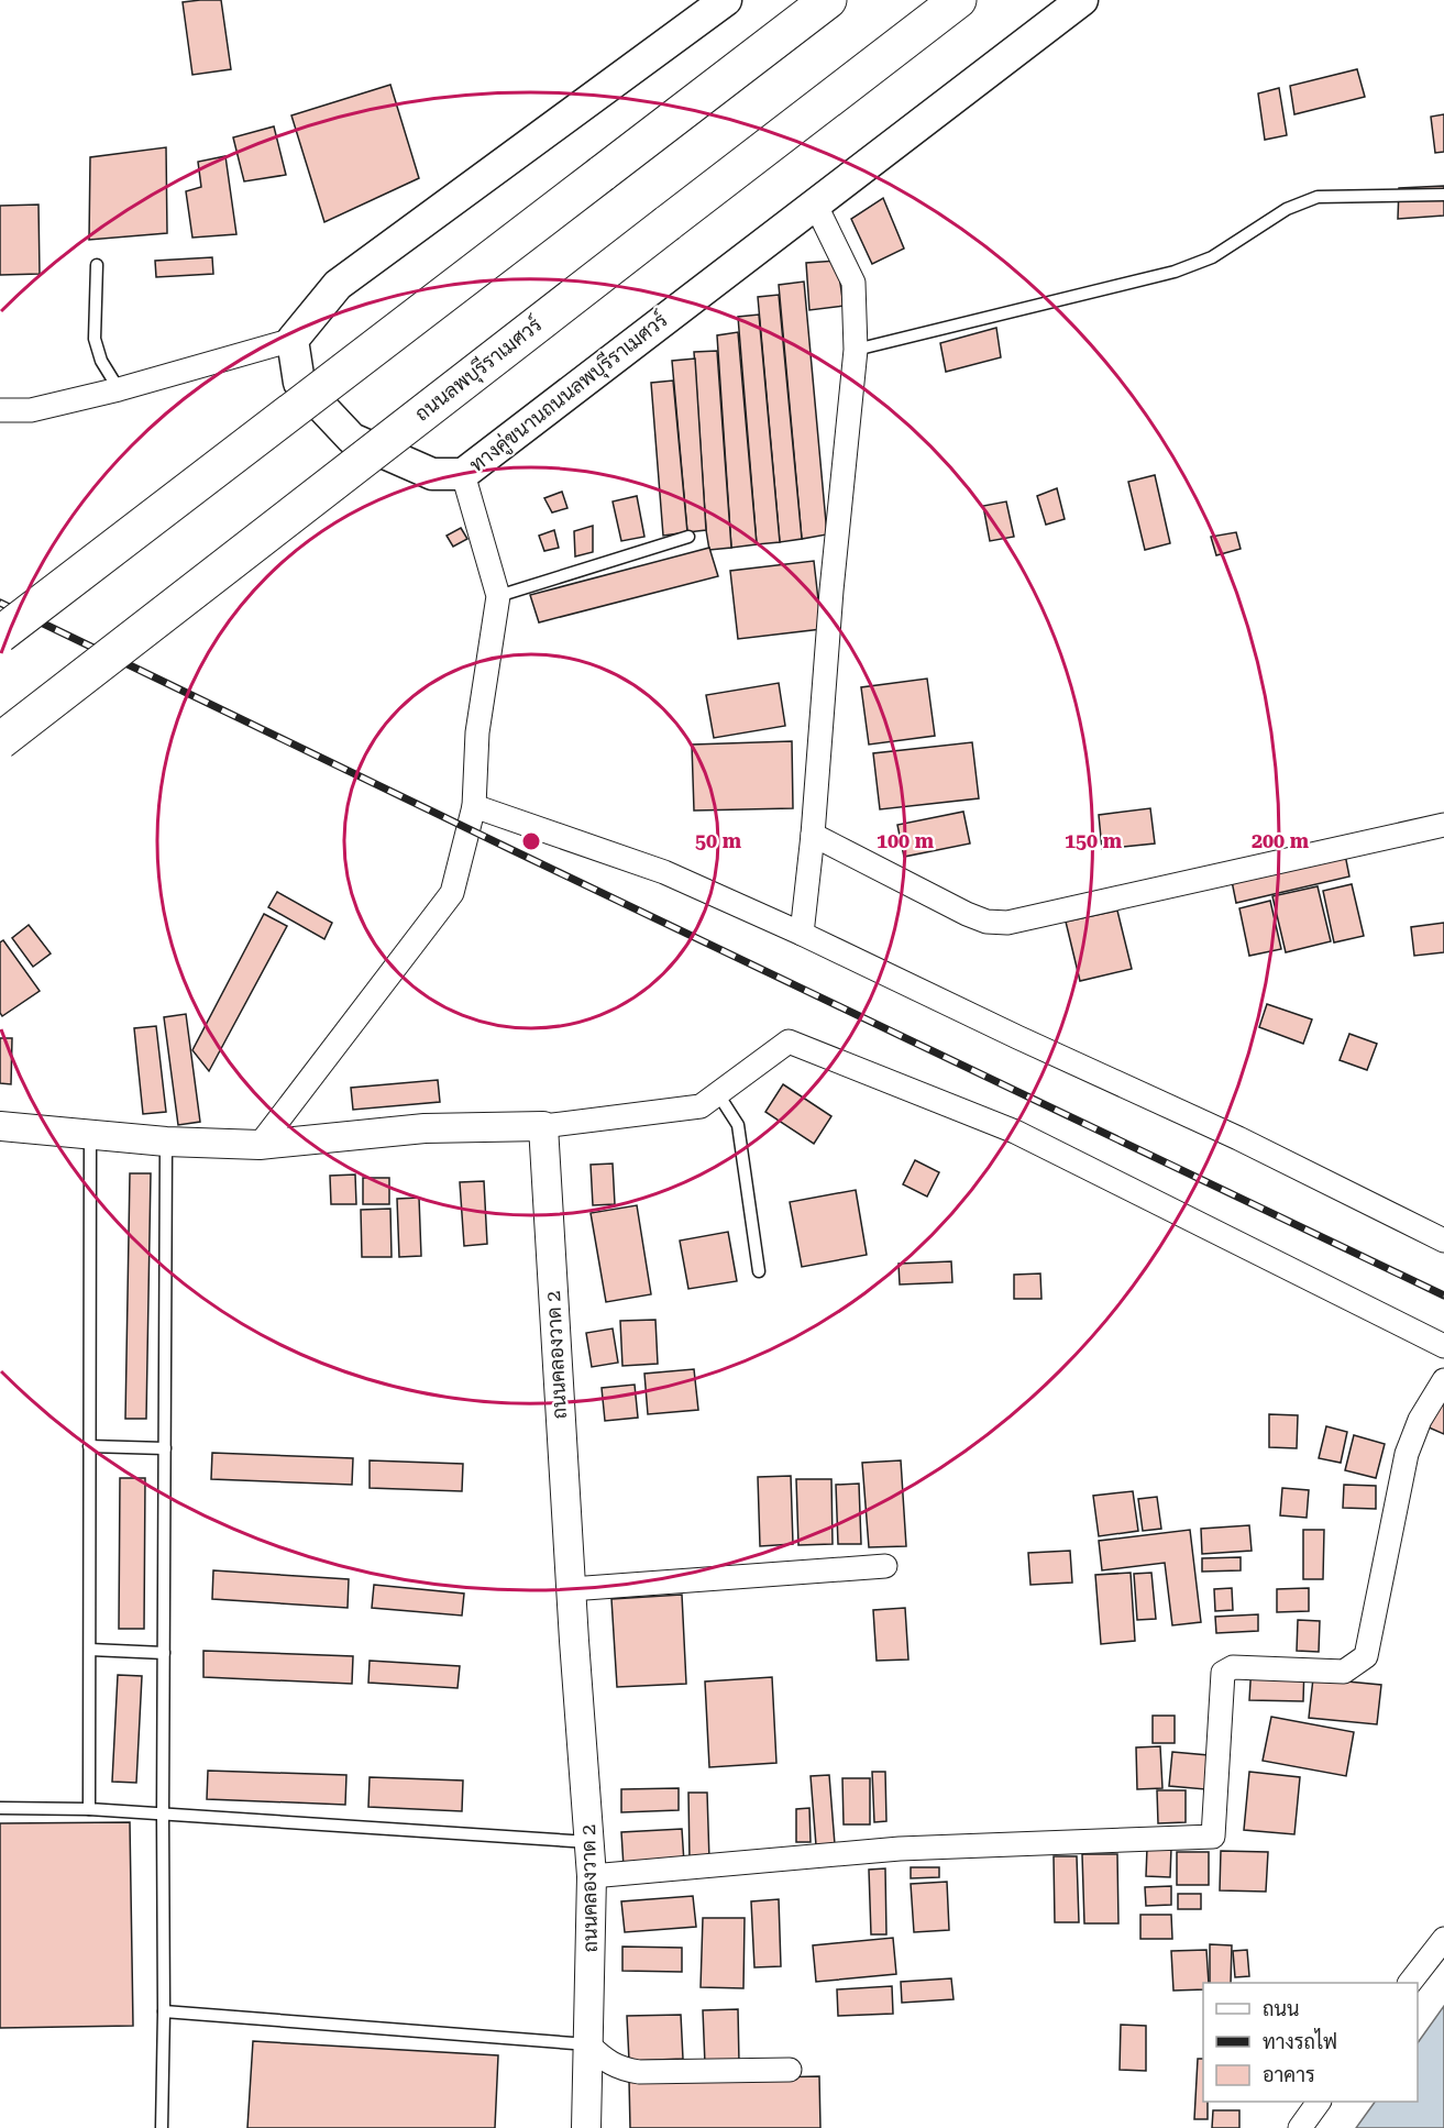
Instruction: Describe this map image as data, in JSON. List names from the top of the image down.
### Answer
{
  "streets": {
    "main road": ["ถนนลพบุรีราเมศวร์", "ทางคู่ขนานถนนลพบุรีราเมศวร์"],
    "street": ["ถนนคลองวาด 2"]
  },
  "legend": ["ถนน", "ทางรถไฟ", "อาคาร"],
  "rings": [
    "50 m",
    "100 m",
    "150 m",
    "200 m"
  ]
}
